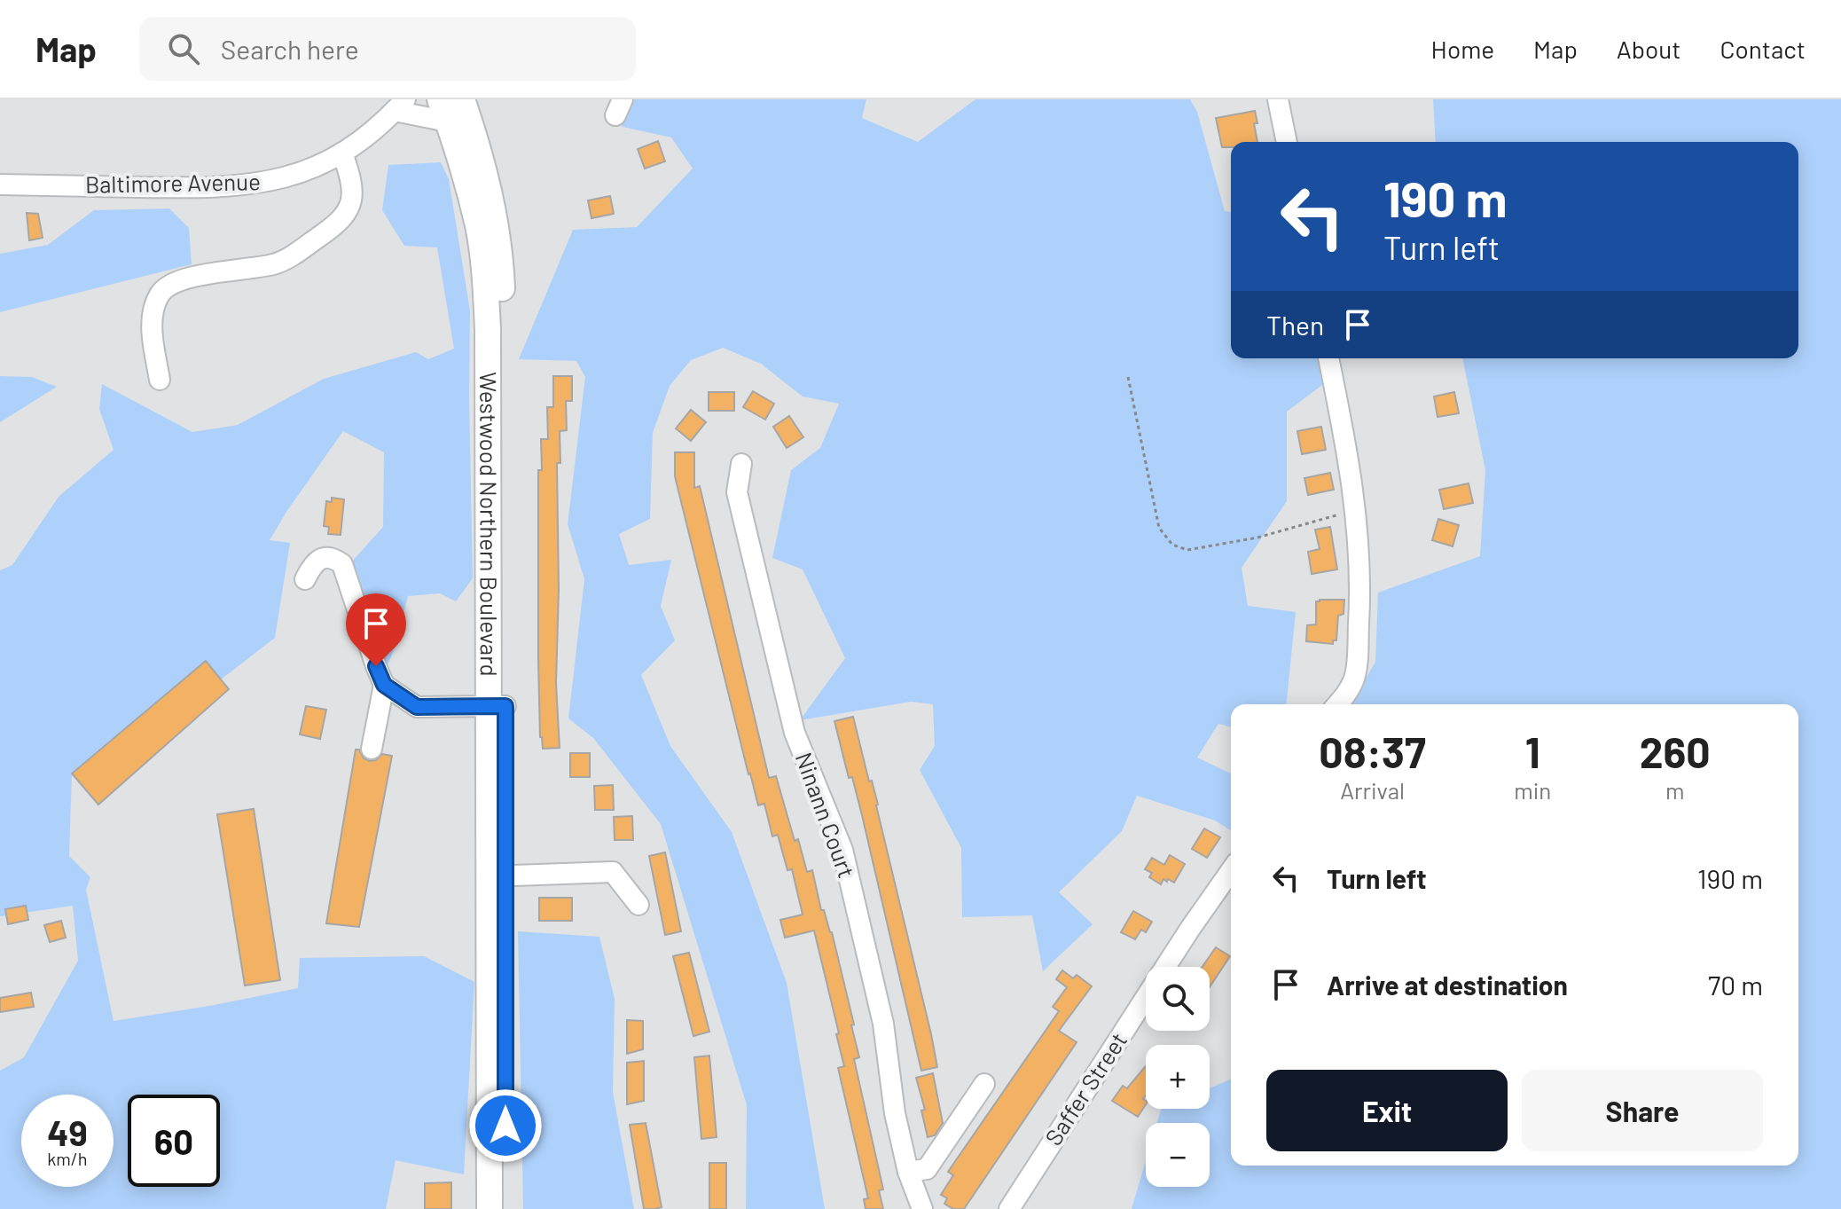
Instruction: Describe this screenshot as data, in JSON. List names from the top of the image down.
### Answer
{
  "streets": {
    "main road": ["Westwood Northern Boulevard"],
    "street": ["Baltimore Avenue", "Ninann Court", "Saffer Street"]
  },
  "page": {
    "header": "Map",
    "search": "Search here",
    "nav": [
      "Home",
      "Map",
      "About",
      "Contact"
    ],
    "turn": ["190 m", "Turn left"],
    "then": "Then",
    "eta": [
      "08:37",
      "Arrival",
      "1",
      "min",
      "260",
      "m"
    ],
    "list": [
      {
        "name": "Turn left",
        "value": "190 m"
      },
      {
        "name": "Arrive at destination",
        "value": "70 m"
      }
    ],
    "map_buttons": ["+", "−"],
    "buttons": ["Exit", "Share"],
    "speed": "49 km/h",
    "limit": "60"
  }
}
